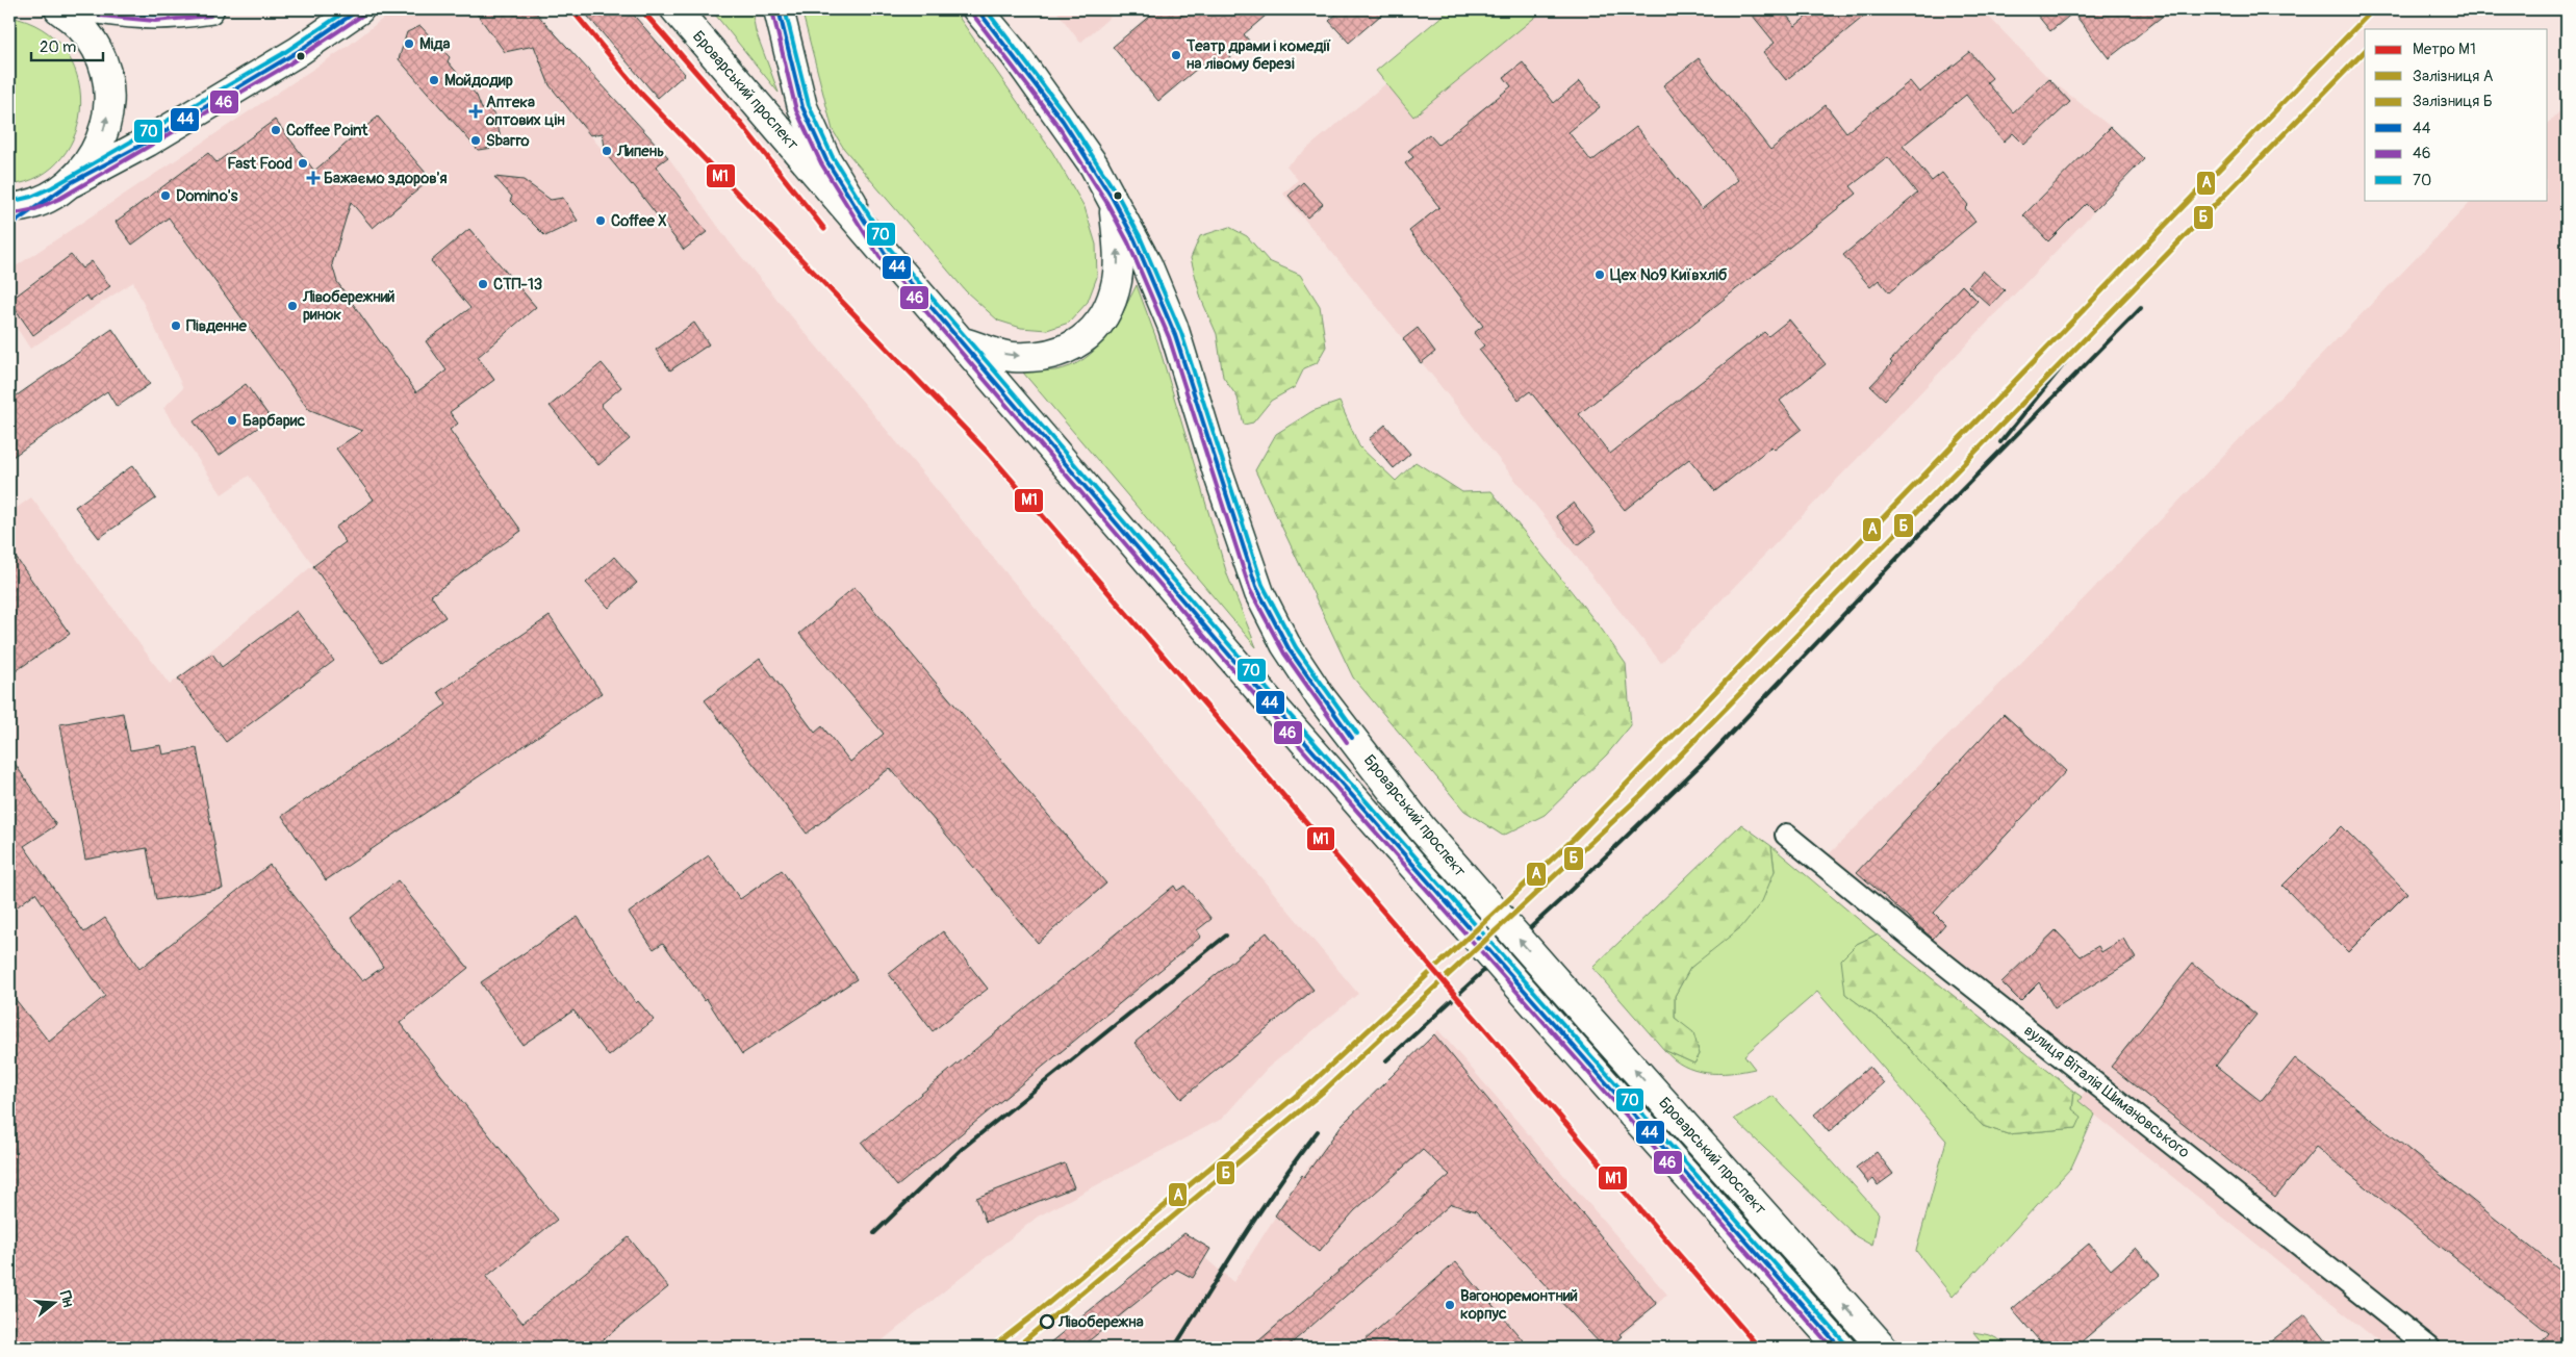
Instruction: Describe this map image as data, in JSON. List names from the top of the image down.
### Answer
{
  "streets": {
    "main road": ["Броварський проспект"],
    "street": ["вулиця Віталія Шимановського"]
  },
  "places": {
    "other": [
      "Міда",
      "Театр драми і комедії на лівому березі",
      "Мойдодир",
      "Coffee Point",
      "Sbarro",
      "Липень",
      "Fast Food",
      "Domino's",
      "Coffee X",
      "Цех №9 Київхліб",
      "СТП-13",
      "Лівобережний ринок",
      "Південне",
      "Барбарис",
      "Вагоноремонтний корпус",
      "Лівобережна"
    ],
    "health": ["Аптека оптових цін", "Бажаємо здоров'я"]
  },
  "lines": [
    "metro line M1",
    "rail line A",
    "transit line 44",
    "transit line 70",
    "transit line 46",
    "rail line Б"
  ],
  "legend": [
    "Метро M1",
    "Залізниця A",
    "Залізниця Б",
    "44",
    "46",
    "70"
  ],
  "scale_bar": "20 m",
  "north": "right"
}
